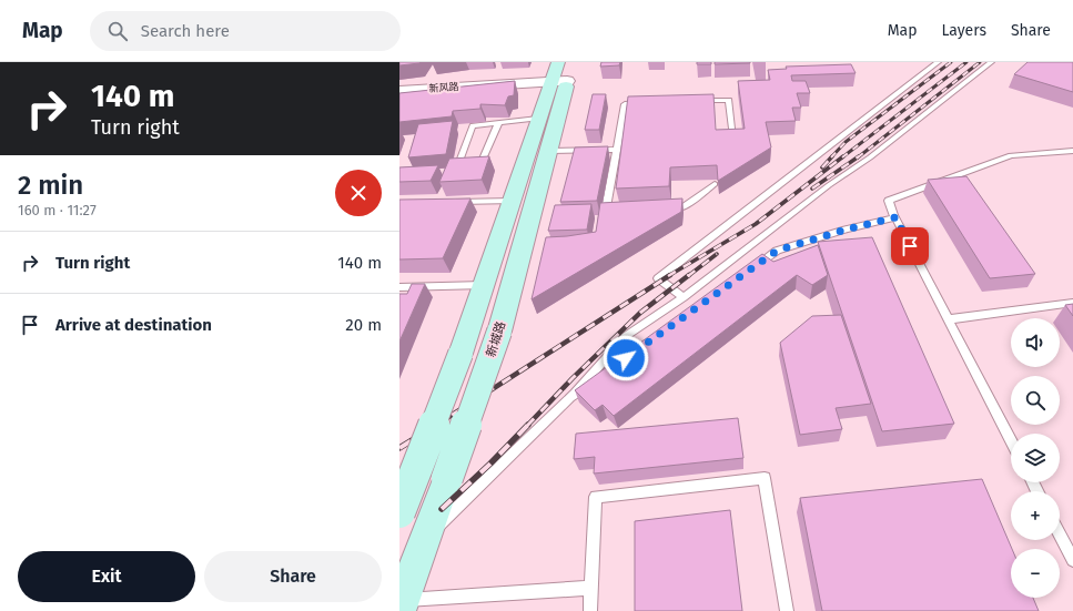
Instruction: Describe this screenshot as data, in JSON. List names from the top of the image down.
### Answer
{
  "streets": {
    "main road": ["新城路"],
    "street": ["新风路"]
  },
  "crossings": [
    ["新风路", "新城路"]
  ],
  "page": {
    "header": "Map",
    "search": "Search here",
    "nav": ["Map", "Layers", "Share"],
    "turn": ["140 m", "Turn right"],
    "heading": ["2 min", "160 m · 11:27"],
    "list": [
      {
        "name": "Turn right",
        "value": "140 m"
      },
      {
        "name": "Arrive at destination",
        "value": "20 m"
      }
    ],
    "map_buttons": ["+", "−"],
    "buttons": ["Exit", "Share"]
  }
}
